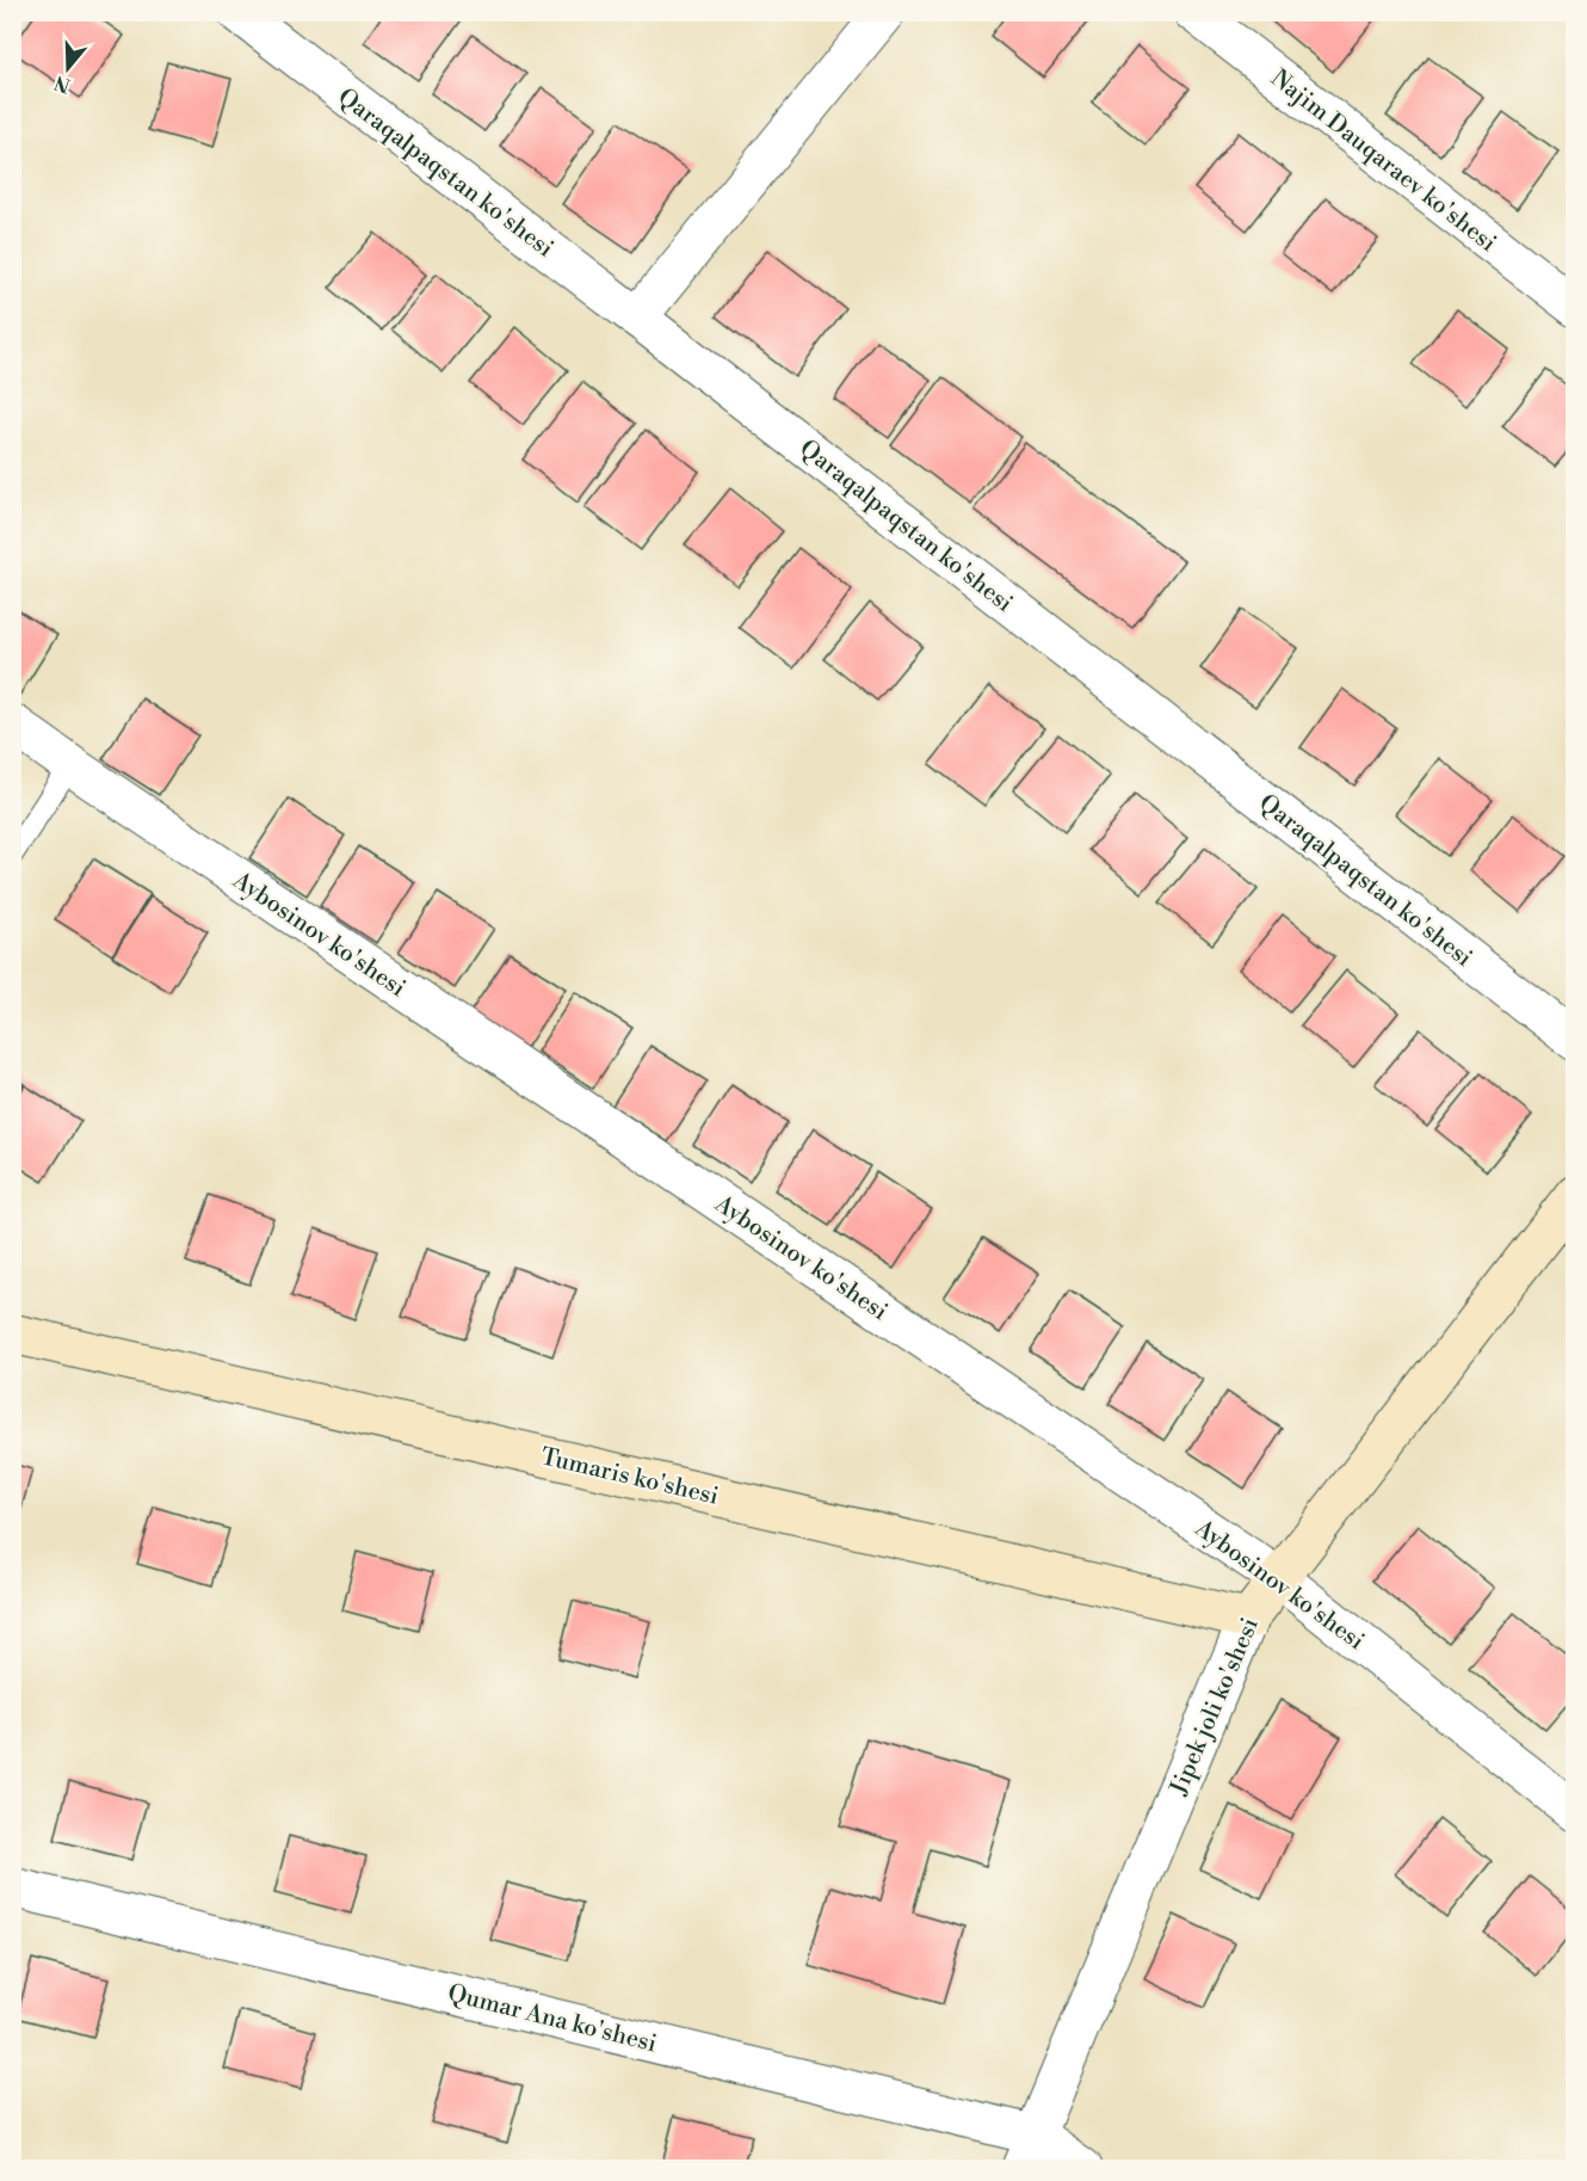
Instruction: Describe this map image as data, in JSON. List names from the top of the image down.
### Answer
{
  "streets": {
    "street": [
      "Najim Dauqaraev ko'shesi",
      "Qaraqalpaqstan ko'shesi",
      "Aybosinov ko'shesi",
      "Tumaris ko'shesi",
      "Jipek joli ko'shesi",
      "Qumar Ana ko'shesi"
    ]
  },
  "crossings": [
    ["Aybosinov ko'shesi", "Jipek joli ko'shesi"],
    ["Tumaris ko'shesi", "Jipek joli ko'shesi"],
    ["Jipek joli ko'shesi", "Qumar Ana ko'shesi"]
  ],
  "north": "bottom"
}
